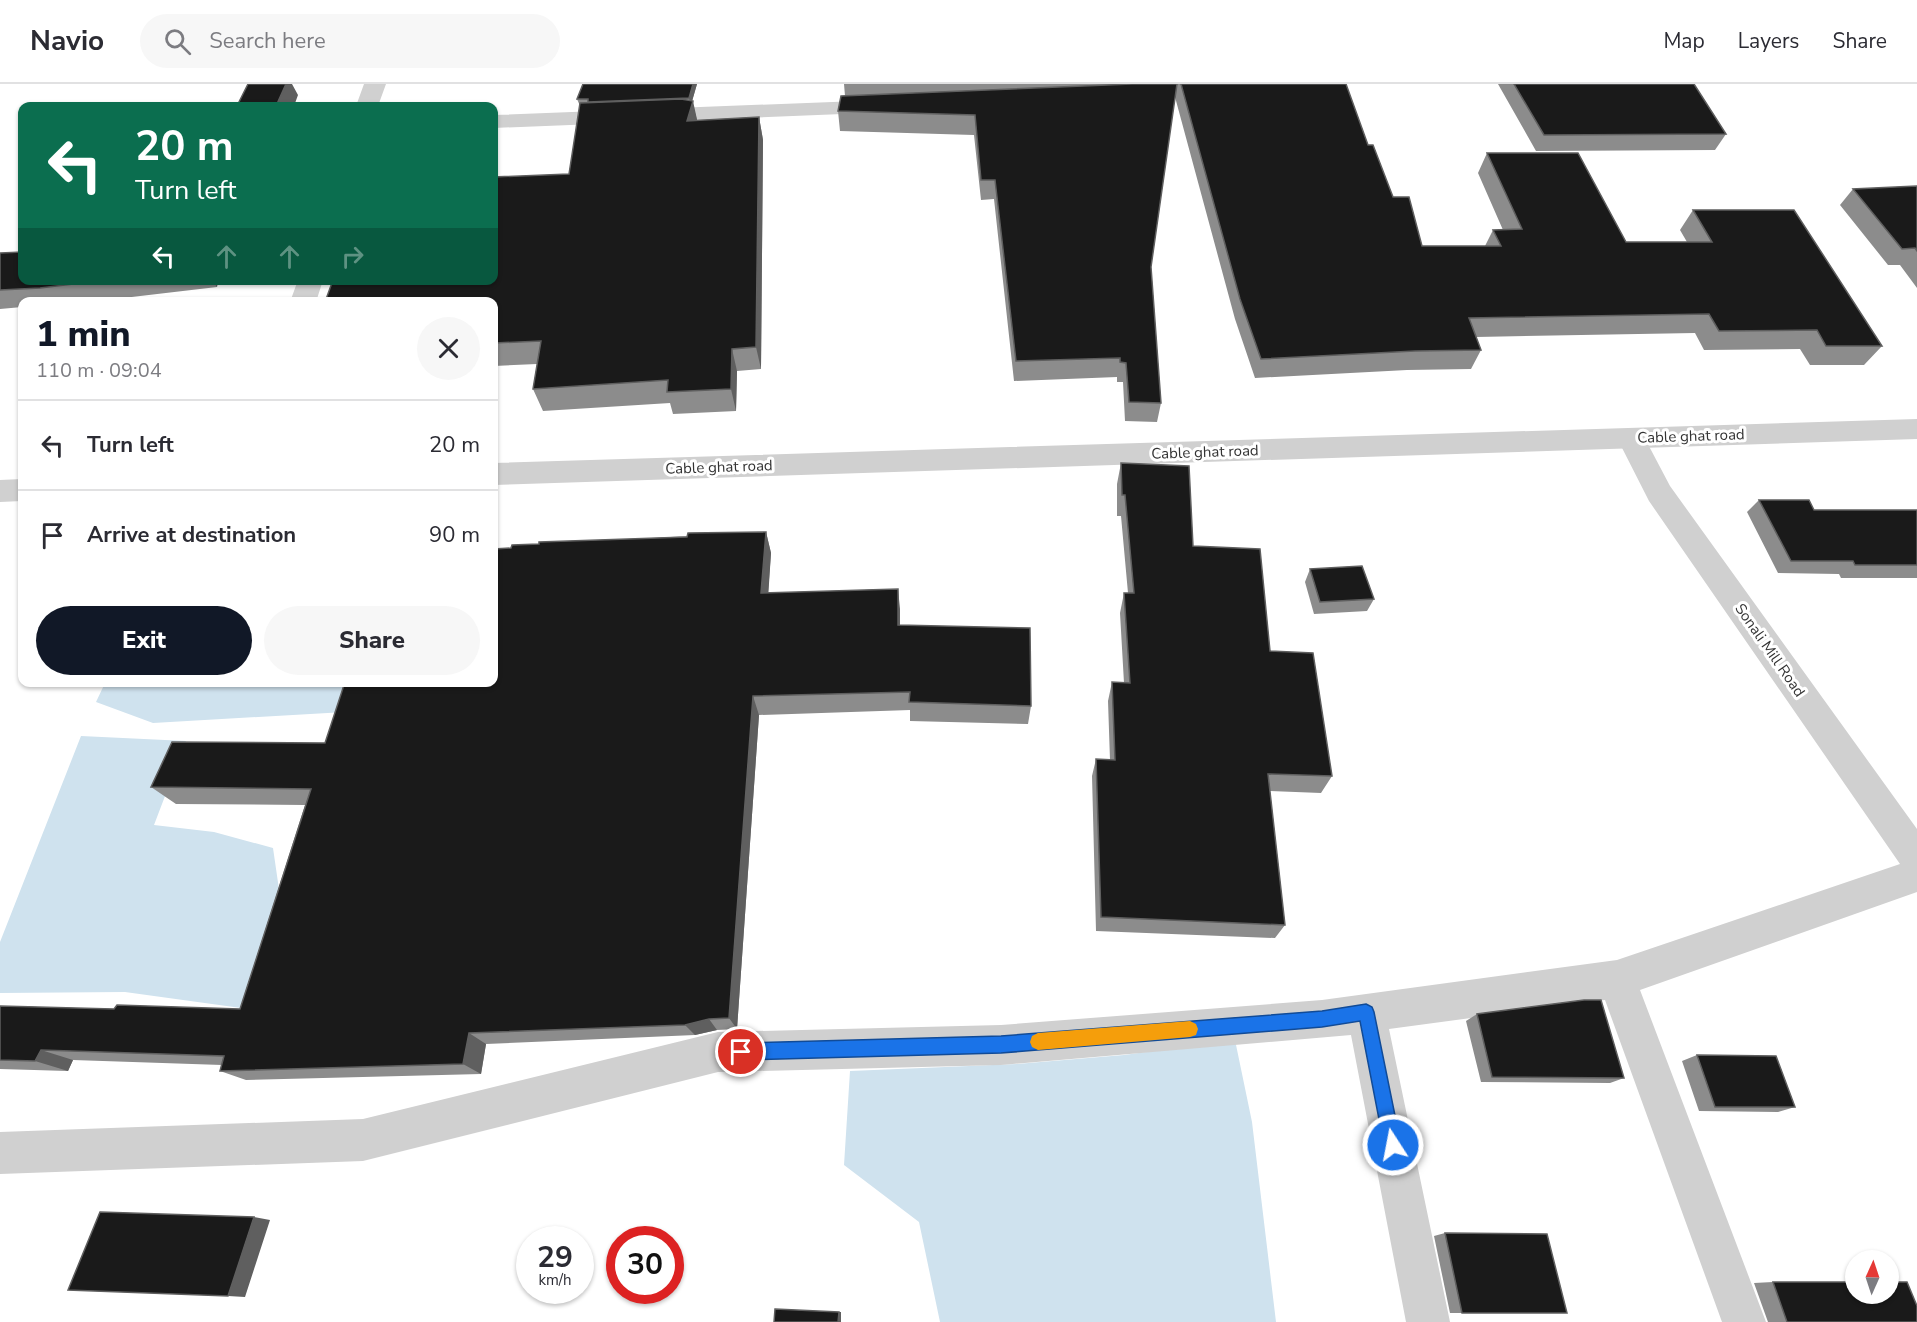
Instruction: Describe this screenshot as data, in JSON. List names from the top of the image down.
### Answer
{
  "streets": {
    "street": ["Cable ghat road", "Sonali Mill Road"]
  },
  "crossings": [
    ["Cable ghat road", "Sonali Mill Road"]
  ],
  "north": "top",
  "page": {
    "header": "Navio",
    "search": "Search here",
    "nav": ["Map", "Layers", "Share"],
    "turn": ["20 m", "Turn left"],
    "heading": ["1 min", "110 m · 09:04"],
    "list": [
      {
        "name": "Turn left",
        "value": "20 m"
      },
      {
        "name": "Arrive at destination",
        "value": "90 m"
      }
    ],
    "buttons": ["Exit", "Share"],
    "speed": "29 km/h",
    "limit": "30"
  }
}
